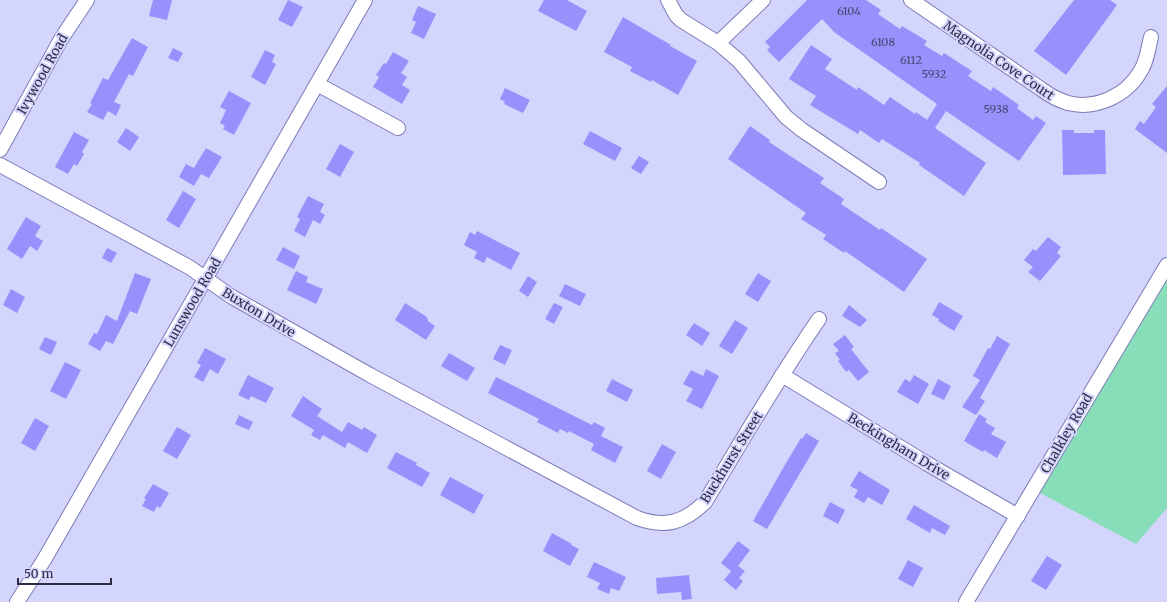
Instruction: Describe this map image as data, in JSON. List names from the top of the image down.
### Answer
{
  "streets": {
    "street": [
      "Magnolia Cove Court",
      "Ivywood Road",
      "Lunswood Road",
      "Buxton Drive",
      "Chalkley Road",
      "Beckingham Drive",
      "Buckhurst Street"
    ]
  },
  "crossings": [
    ["Lunswood Road", "Buxton Drive"],
    ["Buxton Drive", "Buckhurst Street"],
    ["Chalkley Road", "Beckingham Drive"],
    ["Beckingham Drive", "Buckhurst Street"]
  ],
  "house_numbers": [
    "6104",
    "6108",
    "6112",
    "5932",
    "5938"
  ],
  "scale_bar": "50 m"
}
